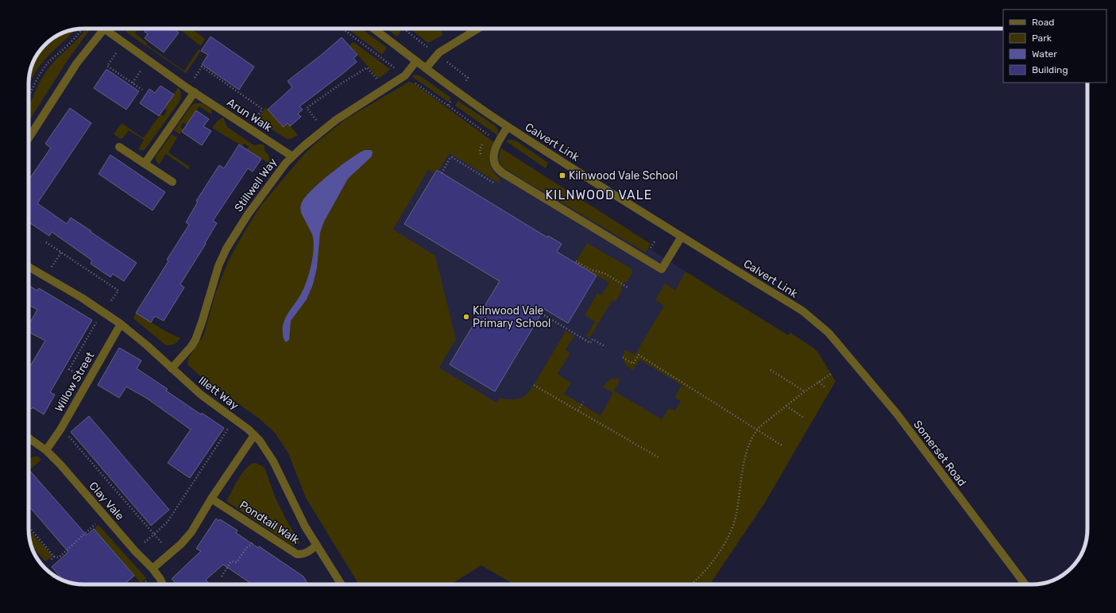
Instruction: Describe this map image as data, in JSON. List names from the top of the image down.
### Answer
{
  "streets": {
    "street": [
      "Arun Walk",
      "Calvert Link",
      "Stillwell Way",
      "Willow Street",
      "Illett Way",
      "Somerset Road",
      "Clay Vale",
      "Pondtail Walk"
    ]
  },
  "crossings": [
    ["Arun Walk", "Stillwell Way"],
    ["Calvert Link", "Stillwell Way"],
    ["Calvert Link", "Somerset Road"],
    ["Stillwell Way", "Illett Way"],
    ["Willow Street", "Illett Way"],
    ["Willow Street", "Clay Vale"],
    ["Illett Way", "Pondtail Walk"]
  ],
  "districts": ["KILNWOOD VALE"],
  "places": {
    "transit": ["Kilnwood Vale School"],
    "other": ["Kilnwood Vale Primary School"]
  },
  "legend": [
    "Road",
    "Park",
    "Water",
    "Building"
  ]
}
